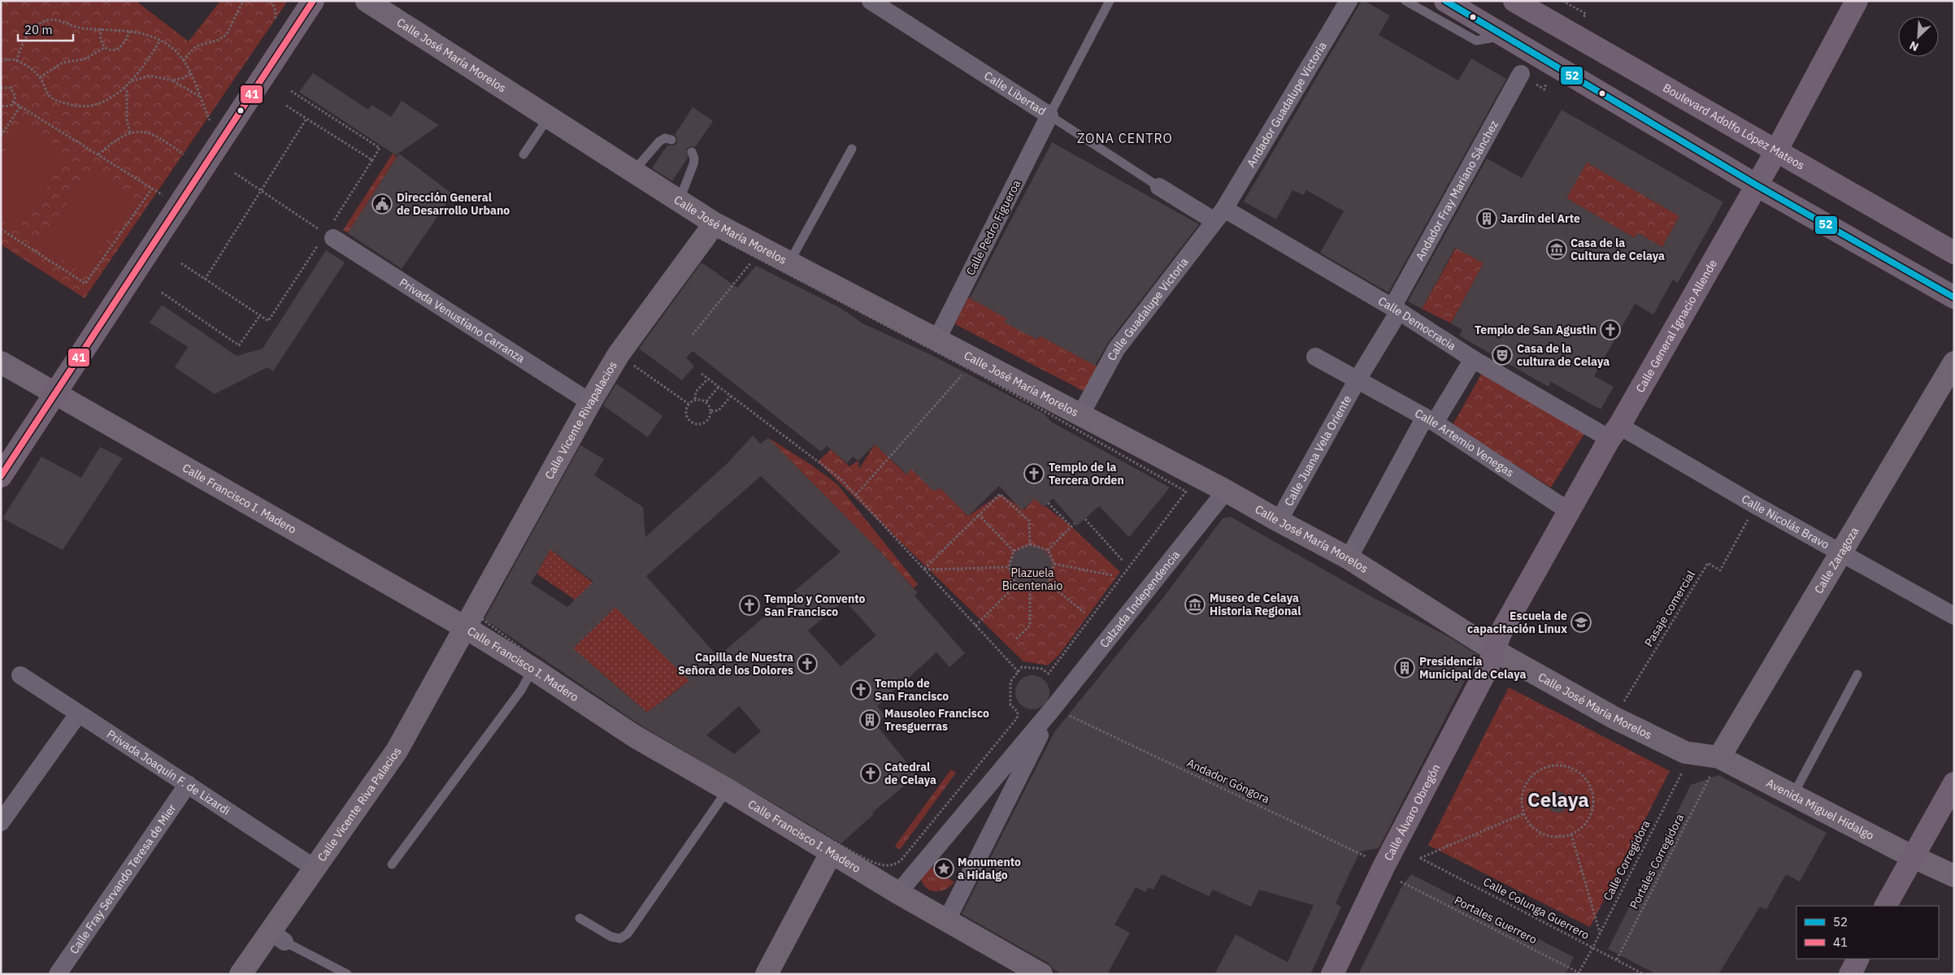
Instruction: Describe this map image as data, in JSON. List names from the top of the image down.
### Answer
{
  "streets": {
    "main road": [
      "Calle José María Morelos",
      "Boulevard Adolfo López Mateos",
      "Calle General Ignacio Allende",
      "Calle Vicente Rivapalacios",
      "Calle Francisco I. Madero",
      "Calle Zaragoza",
      "Calle Vicente Riva Palacios",
      "Avenida Miguel Hidalgo",
      "Calle Álvaro Obregón"
    ],
    "street": [
      "Calle Libertad",
      "Andador Guadalupe Victoria",
      "Andador Fray Mariano Sánchez",
      "Calle Pedro Figueroa",
      "Calle Guadalupe Victoria",
      "Privada Venustiano Carranza",
      "Calle Democracia",
      "Calle Artemio Venegas",
      "Calle Juana Vela Oriente",
      "Calle Nicolás Bravo",
      "Calzada Independencia",
      "Privada Joaquín F. de Lizardi",
      "Calle Fray Servando Teresa de Mier"
    ],
    "path": [
      "Pasaje comercial",
      "Andador Góngora",
      "Calle Corregidora",
      "Portales Corregidora",
      "Calle Colunga Guerrero",
      "Portales Guerrero"
    ]
  },
  "crossings": [
    ["Calle José María Morelos", "Calle Pedro Figueroa"],
    ["Calle José María Morelos", "Calle Guadalupe Victoria"],
    ["Calle José María Morelos", "Calle General Ignacio Allende"],
    ["Calle José María Morelos", "Calle Vicente Rivapalacios"],
    ["Calle José María Morelos", "Calle Juana Vela Oriente"],
    ["Calle José María Morelos", "Calzada Independencia"],
    ["Calle José María Morelos", "Pasaje comercial"],
    ["Calle José María Morelos", "Avenida Miguel Hidalgo"],
    ["Calle José María Morelos", "Calle Álvaro Obregón"],
    ["Calle José María Morelos", "Calle Corregidora"],
    ["Calle Libertad", "Calle Pedro Figueroa"],
    ["Calle Libertad", "Calle Democracia"],
    ["Andador Guadalupe Victoria", "Calle Guadalupe Victoria"],
    ["Andador Guadalupe Victoria", "Calle Democracia"],
    ["Boulevard Adolfo López Mateos", "Calle General Ignacio Allende"],
    ["Andador Fray Mariano Sánchez", "Calle Democracia"],
    ["Andador Fray Mariano Sánchez", "Calle Artemio Venegas"],
    ["Andador Fray Mariano Sánchez", "Calle Juana Vela Oriente"],
    ["Calle Guadalupe Victoria", "Calle Democracia"],
    ["Privada Venustiano Carranza", "Calle Vicente Rivapalacios"],
    ["Calle Democracia", "Calle General Ignacio Allende"],
    ["Calle Democracia", "Calle Nicolás Bravo"],
    ["Calle General Ignacio Allende", "Calle Artemio Venegas"],
    ["Calle General Ignacio Allende", "Calle Nicolás Bravo"],
    ["Calle General Ignacio Allende", "Calle Álvaro Obregón"],
    ["Calle Vicente Rivapalacios", "Calle Francisco I. Madero"],
    ["Calle Vicente Rivapalacios", "Calle Vicente Riva Palacios"],
    ["Calle Artemio Venegas", "Calle Juana Vela Oriente"],
    ["Calle Francisco I. Madero", "Calzada Independencia"],
    ["Calle Francisco I. Madero", "Calle Vicente Riva Palacios"],
    ["Calle Nicolás Bravo", "Calle Zaragoza"],
    ["Calle Nicolás Bravo", "Pasaje comercial"],
    ["Calle Zaragoza", "Avenida Miguel Hidalgo"],
    ["Calle Zaragoza", "Portales Corregidora"],
    ["Calzada Independencia", "Andador Góngora"],
    ["Privada Joaquín F. de Lizardi", "Calle Vicente Riva Palacios"],
    ["Privada Joaquín F. de Lizardi", "Calle Fray Servando Teresa de Mier"],
    ["Andador Góngora", "Calle Álvaro Obregón"],
    ["Avenida Miguel Hidalgo", "Calle Corregidora"],
    ["Avenida Miguel Hidalgo", "Portales Corregidora"],
    ["Calle Corregidora", "Calle Colunga Guerrero"],
    ["Calle Corregidora", "Portales Guerrero"],
    ["Portales Corregidora", "Calle Colunga Guerrero"]
  ],
  "districts": ["ZONA CENTRO", "Celaya"],
  "parks": ["Plazuela Bicentenaio"],
  "places": {
    "public building": ["Dirección General de Desarrollo Urbano"],
    "building": ["Jardin del Arte", "Presidencia Municipal de Celaya", "Mausoleo Francisco Tresguerras"],
    "museum": ["Casa de la Cultura de Celaya", "Museo de Celaya Historia Regional"],
    "church": [
      "Templo de San Agustin",
      "Templo de la Tercera Orden",
      "Templo y Convento San Francisco",
      "Capilla de Nuestra Señora de los Dolores",
      "Templo de San Francisco",
      "Catedral de Celaya"
    ],
    "theatre": ["Casa de la cultura de Celaya"],
    "school or university": ["Escuela de capacitación Linux"],
    "place": ["Monumento a Hidalgo"]
  },
  "lines": ["transit line 52", "transit line 41"],
  "legend": ["52", "41"],
  "scale_bar": "20 m",
  "north": "bottom left"
}
